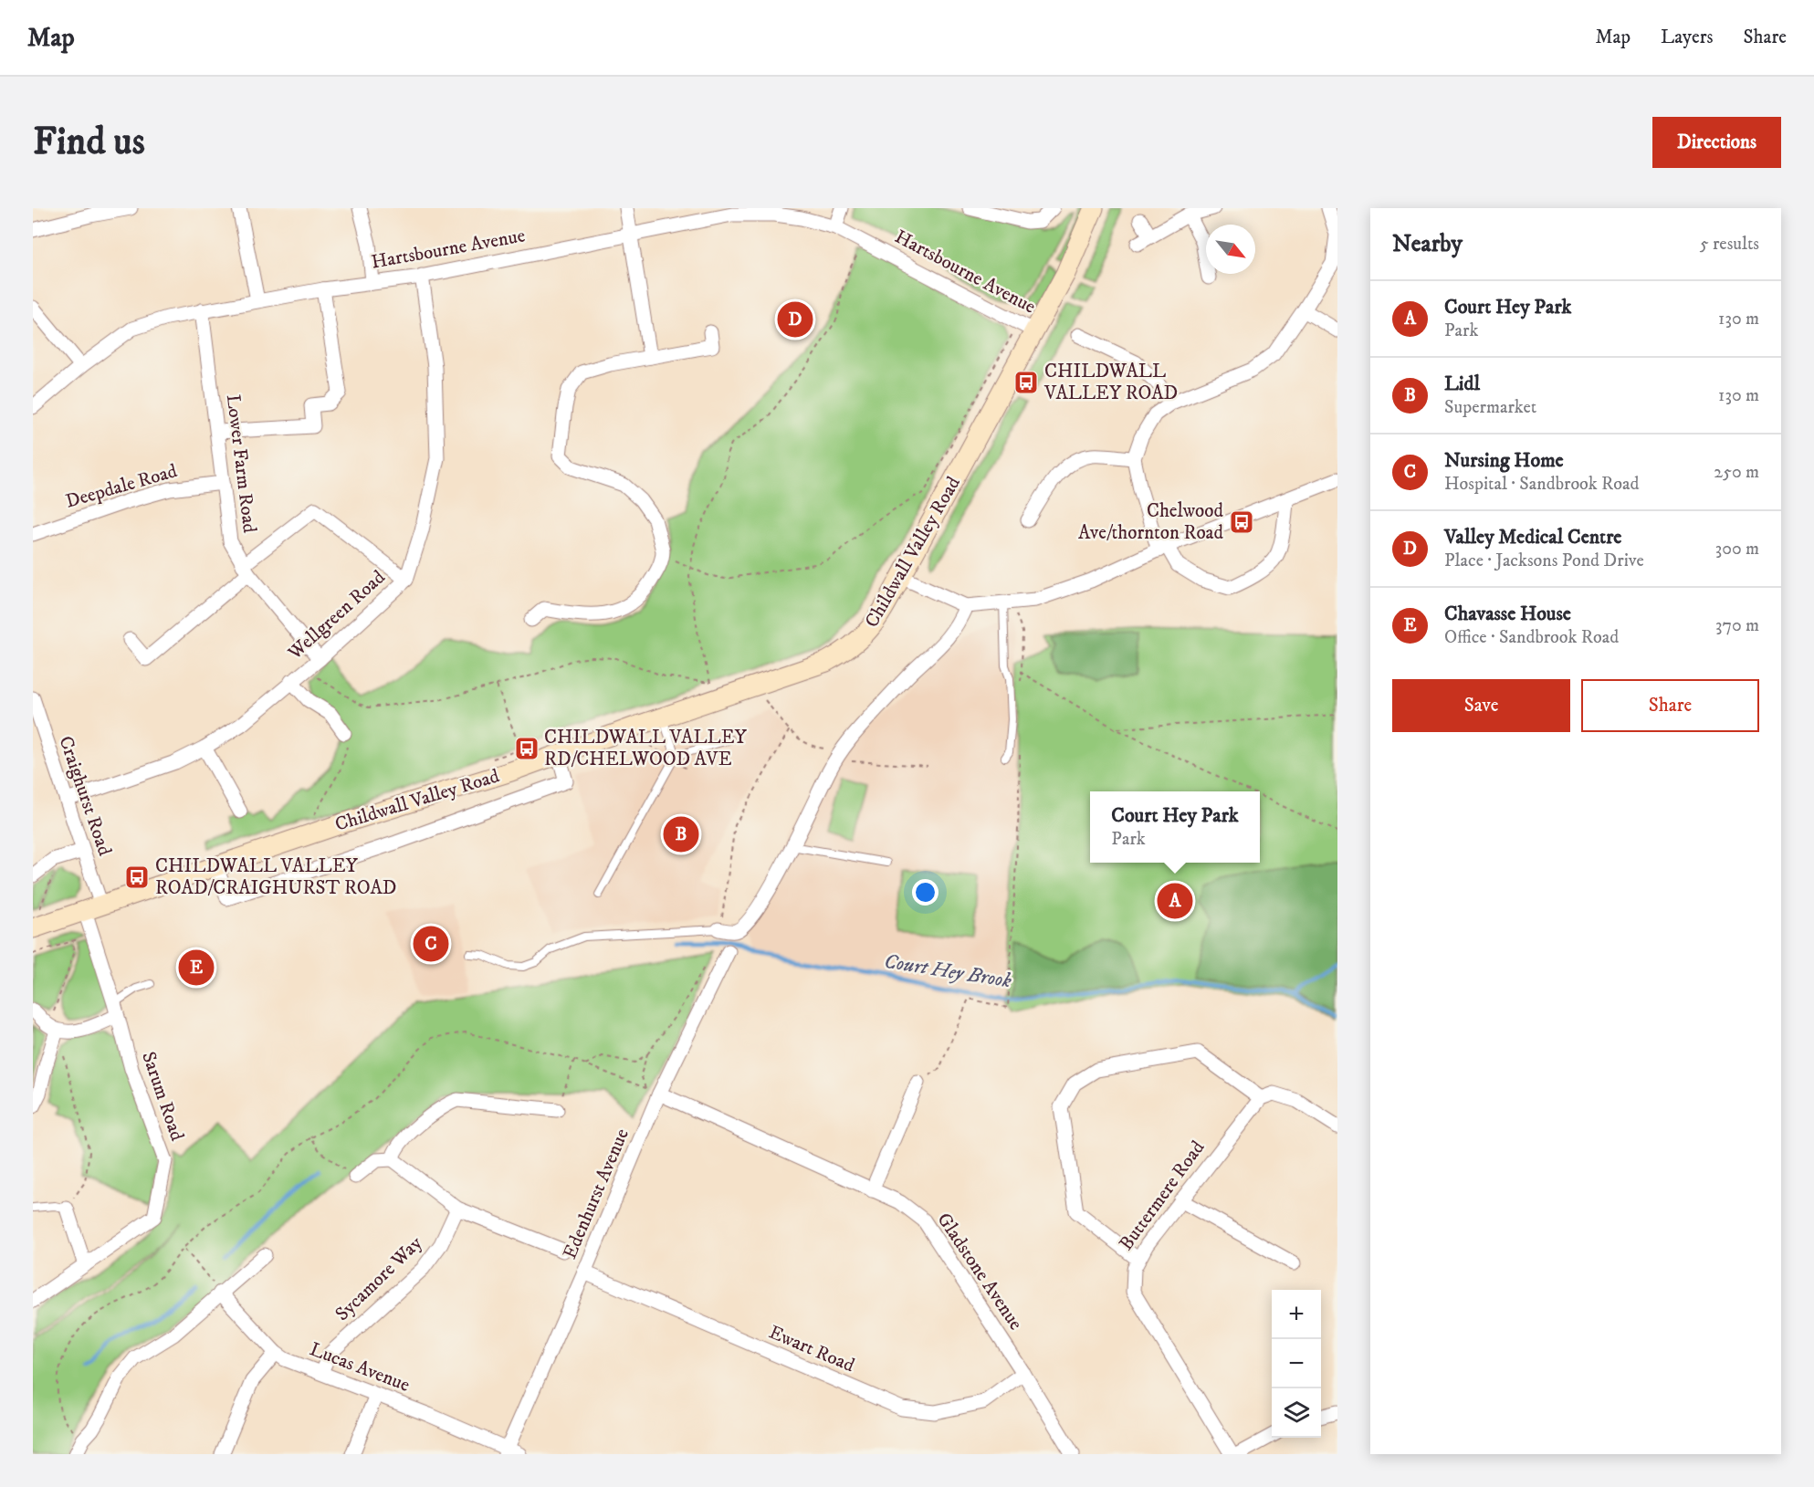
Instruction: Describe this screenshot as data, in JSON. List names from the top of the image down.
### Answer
{
  "streets": {
    "main road": ["Childwall Valley Road"],
    "street": [
      "Hartsbourne Avenue",
      "Lower Farm Road",
      "Deepdale Road",
      "Wellgreen Road",
      "Craighurst Road",
      "Sarum Road",
      "Edenhurst Avenue",
      "Buttermere Road",
      "Gladstone Avenue",
      "Sycamore Way",
      "Ewart Road",
      "Lucas Avenue"
    ]
  },
  "crossings": [
    ["Hartsbourne Avenue", "Lower Farm Road"],
    ["Hartsbourne Avenue", "Childwall Valley Road"],
    ["Hartsbourne Avenue", "Wellgreen Road"],
    ["Lower Farm Road", "Deepdale Road"],
    ["Lower Farm Road", "Wellgreen Road"],
    ["Childwall Valley Road", "Craighurst Road"],
    ["Childwall Valley Road", "Sarum Road"],
    ["Wellgreen Road", "Craighurst Road"],
    ["Craighurst Road", "Sarum Road"],
    ["Edenhurst Avenue", "Gladstone Avenue"],
    ["Edenhurst Avenue", "Ewart Road"],
    ["Edenhurst Avenue", "Lucas Avenue"],
    ["Gladstone Avenue", "Ewart Road"],
    ["Sycamore Way", "Lucas Avenue"]
  ],
  "water": ["Court Hey Brook"],
  "places": {
    "bus stop": [
      "CHILDWALL VALLEY ROAD",
      "Chelwood Ave/thornton Road",
      "CHILDWALL VALLEY RD/CHELWOOD AVE",
      "CHILDWALL VALLEY ROAD/CRAIGHURST ROAD"
    ]
  },
  "north": "bottom right",
  "page": {
    "header": "Map",
    "nav": ["Map", "Layers", "Share"],
    "buttons": [
      "Directions",
      ["Save", "Share"]
    ],
    "title": "Find us",
    "heading": ["Nearby", "5 results"],
    "list": [
      {
        "mark": "A",
        "name": "Court Hey Park",
        "note": "Park",
        "value": "130 m"
      },
      {
        "mark": "B",
        "name": "Lidl",
        "note": "Supermarket",
        "value": "130 m"
      },
      {
        "mark": "C",
        "name": "Nursing Home",
        "note": "Hospital · Sandbrook Road",
        "value": "250 m"
      },
      {
        "mark": "D",
        "name": "Valley Medical Centre",
        "note": "Place · Jacksons Pond Drive",
        "value": "300 m"
      },
      {
        "mark": "E",
        "name": "Chavasse House",
        "note": "Office · Sandbrook Road",
        "value": "370 m"
      }
    ],
    "pins": [
      "D",
      "B",
      "A",
      "C",
      "E"
    ],
    "popup": ["Court Hey Park", "Park"],
    "map_buttons": ["+", "−"]
  }
}
